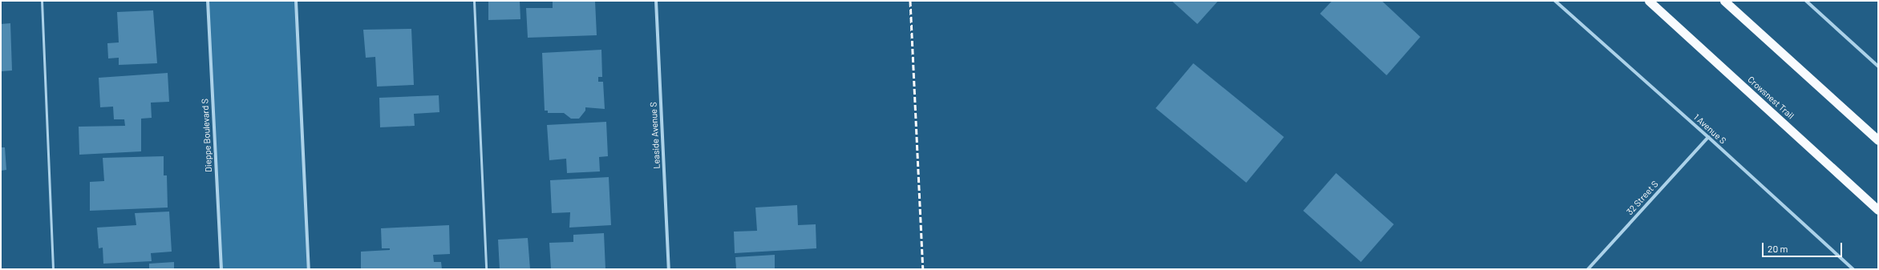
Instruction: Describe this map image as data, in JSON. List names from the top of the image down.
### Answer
{
  "streets": {
    "highway": ["Crowsnest Trail"],
    "street": [
      "1 Avenue S",
      "Dieppe Boulevard S",
      "Leaside Avenue S",
      "32 Street S"
    ]
  },
  "crossings": [
    ["1 Avenue S", "32 Street S"]
  ],
  "scale_bar": "20 m"
}
